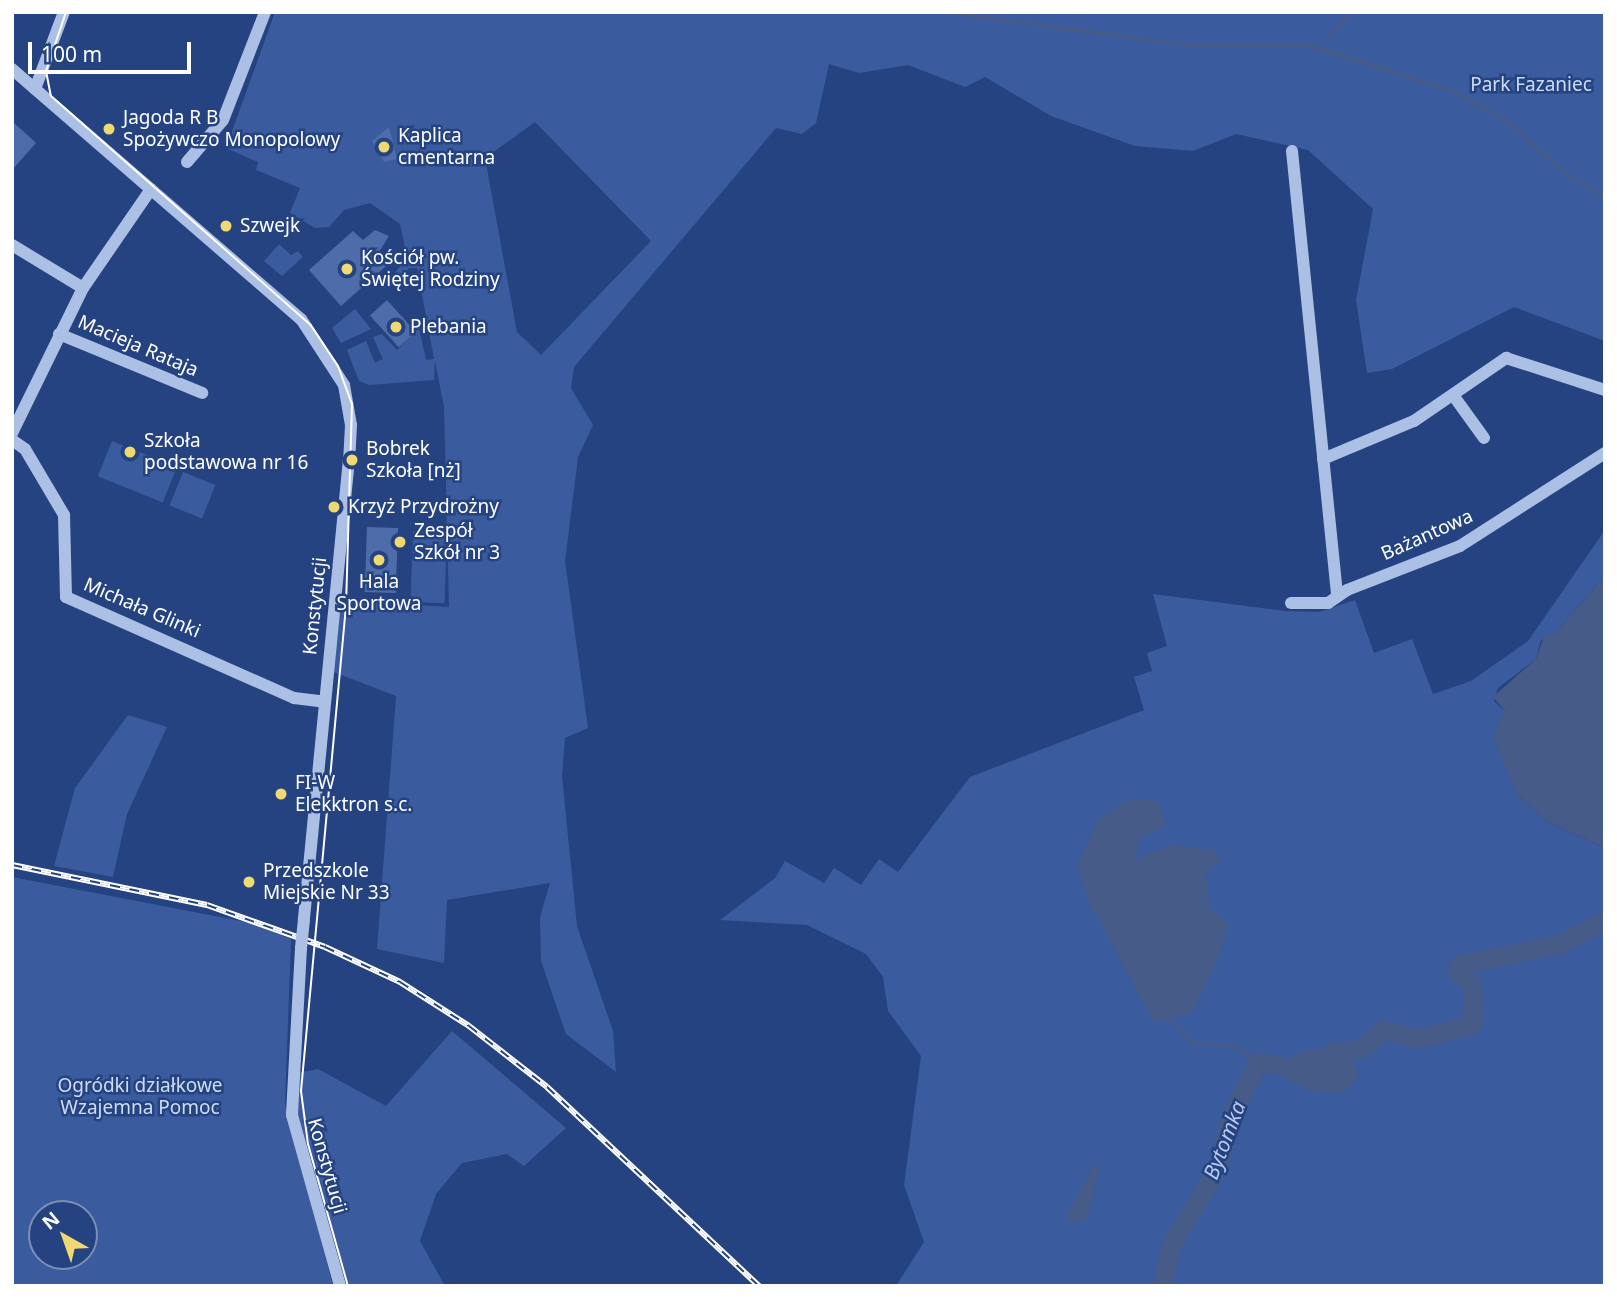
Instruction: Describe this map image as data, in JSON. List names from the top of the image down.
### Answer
{
  "streets": {
    "street": [
      "Macieja Rataja",
      "Bażantowa",
      "Konstytucji",
      "Michała Glinki"
    ]
  },
  "crossings": [
    ["Konstytucji", "Michała Glinki"]
  ],
  "water": ["Bytomka"],
  "parks": ["Park Fazaniec", "Ogródki działkowe Wzajemna Pomoc"],
  "places": [
    "Jagoda R B Spożywczo Monopolowy",
    "Kaplica cmentarna",
    "Szwejk",
    "Kościół pw. Świętej Rodziny",
    "Plebania",
    "Szkoła podstawowa nr 16",
    "Bobrek Szkoła [nż]",
    "Krzyż Przydrożny",
    "Zespół Szkół nr 3",
    "Hala Sportowa",
    "FI-W Elekktron s.c.",
    "Przedszkole Miejskie Nr 33"
  ],
  "scale_bar": "100 m",
  "north": "top left"
}
